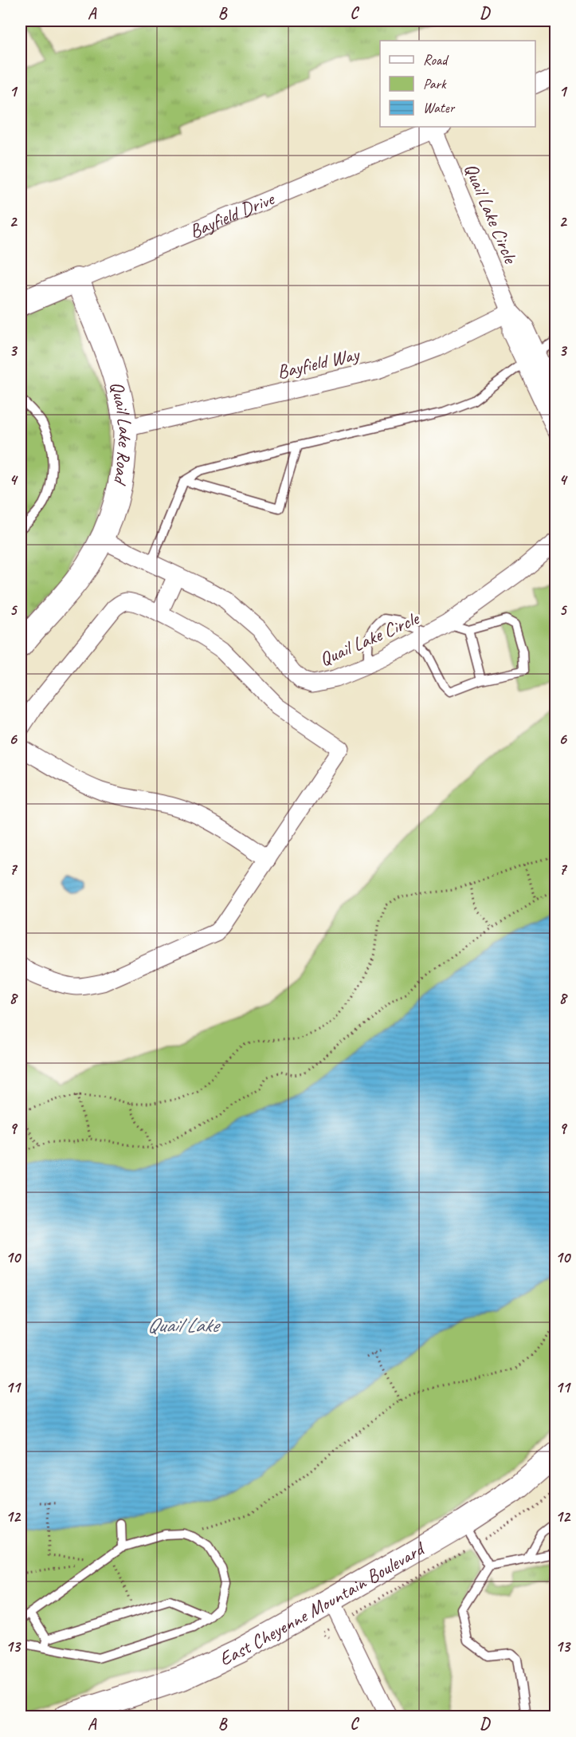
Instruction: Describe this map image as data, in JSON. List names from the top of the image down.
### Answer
{
  "streets": {
    "street": [
      "Quail Lake Circle",
      "Bayfield Drive",
      "Bayfield Way",
      "Quail Lake Road",
      "East Cheyenne Mountain Boulevard"
    ]
  },
  "crossings": [
    ["Quail Lake Circle", "Bayfield Drive"],
    ["Quail Lake Circle", "Bayfield Way"],
    ["Quail Lake Circle", "Quail Lake Road"],
    ["Bayfield Drive", "Quail Lake Road"],
    ["Bayfield Way", "Quail Lake Road"]
  ],
  "water": ["Quail Lake"],
  "legend": ["Road", "Park", "Water"],
  "grid": {
    "columns": [
      "A",
      "B",
      "C",
      "D"
    ],
    "rows": [
      "1",
      "2",
      "3",
      "4",
      "5",
      "6",
      "7",
      "8",
      "9",
      "10",
      "11",
      "12",
      "13"
    ]
  }
}
